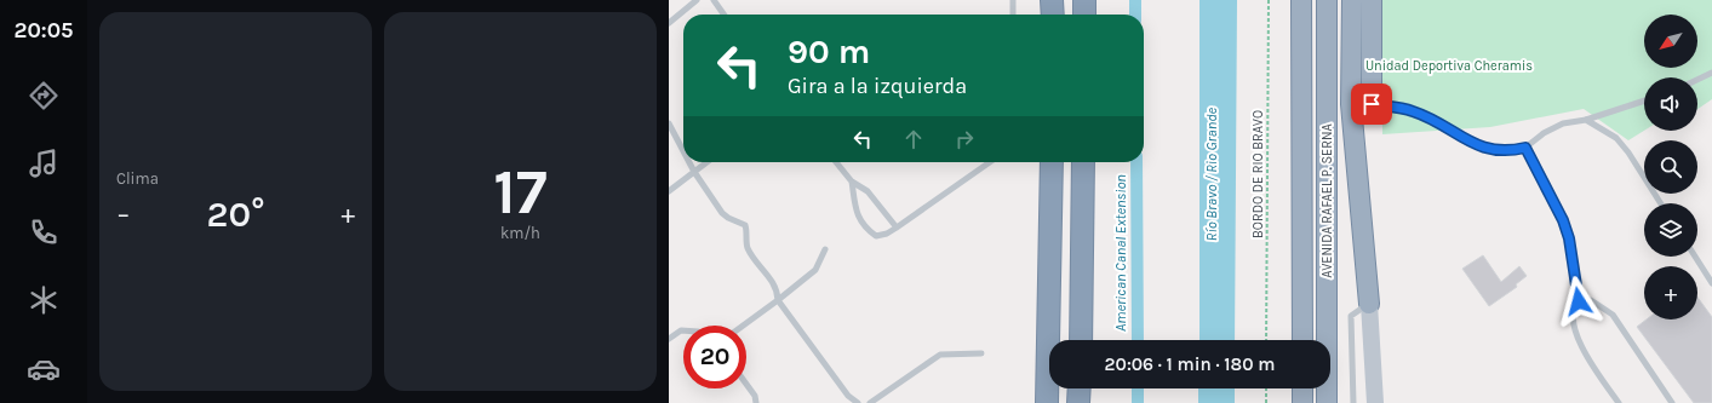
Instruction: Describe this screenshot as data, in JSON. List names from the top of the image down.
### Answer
{
  "streets": {
    "highway": ["AVENIDA RAFAEL P. SERNA"],
    "path": ["BORDO DE RIO BRAVO"]
  },
  "water": ["Río Bravo / Rio Grande", "American Canal Extension"],
  "parks": ["Unidad Deportiva Cheramis"],
  "north": "bottom left",
  "page": {
    "tabs": "20:05",
    "tile": [
      "Clima",
      ["17", "km/h"]
    ],
    "map_buttons": "+",
    "turn": ["90 m", "Gira a la izquierda"],
    "heat": ["−", "20°", "+"],
    "limit": "20",
    "trip": "20:06 · 1 min · 180 m"
  }
}
